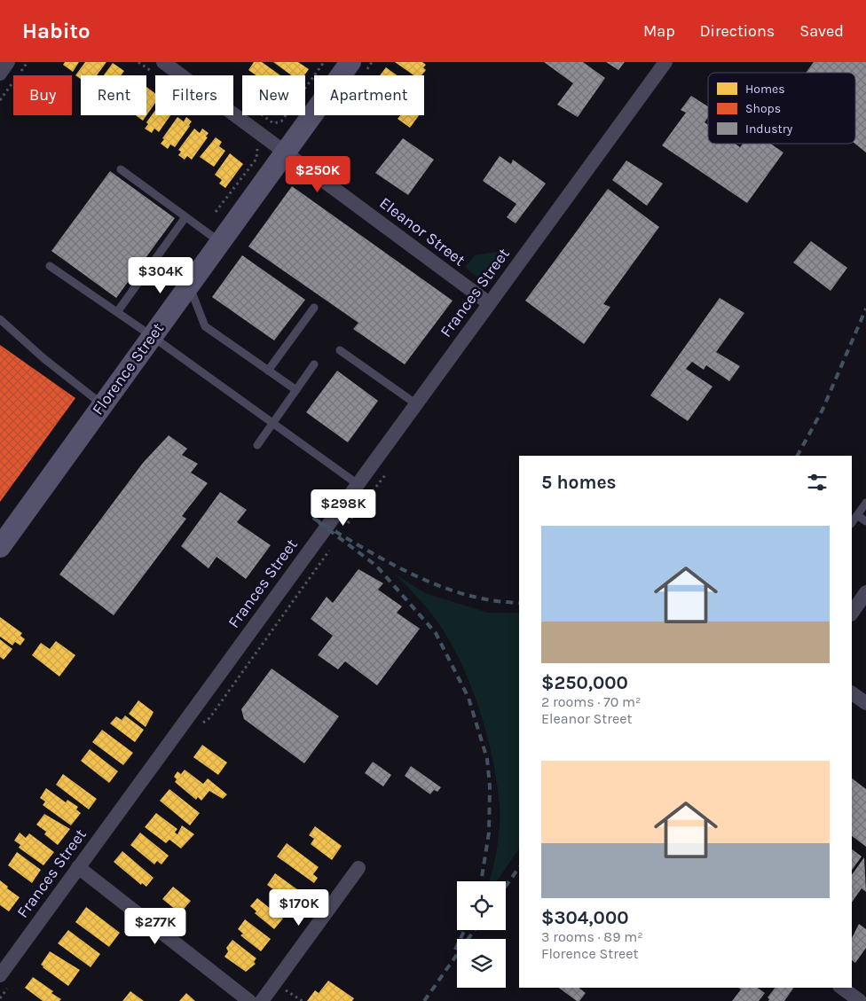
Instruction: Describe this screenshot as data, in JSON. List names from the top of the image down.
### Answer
{
  "streets": {
    "main road": ["Florence Street"],
    "street": ["Eleanor Street", "Frances Street"]
  },
  "crossings": [
    ["Eleanor Street", "Frances Street"],
    ["Eleanor Street", "Florence Street"]
  ],
  "legend": ["Homes", "Shops", "Industry"],
  "page": {
    "header": "Habito",
    "nav": ["Map", "Directions", "Saved"],
    "chip": [
      "Buy",
      "Rent",
      "Filters",
      "New",
      "Apartment"
    ],
    "price": [
      "$250K",
      "$304K",
      "$298K",
      "$170K",
      "$277K"
    ],
    "heading": "5 homes",
    "list": [
      {
        "name": "$250,000",
        "note": "2 rooms · 70 m² · Eleanor Street"
      },
      {
        "name": "$304,000",
        "note": "3 rooms · 89 m² · Florence Street"
      }
    ]
  }
}
